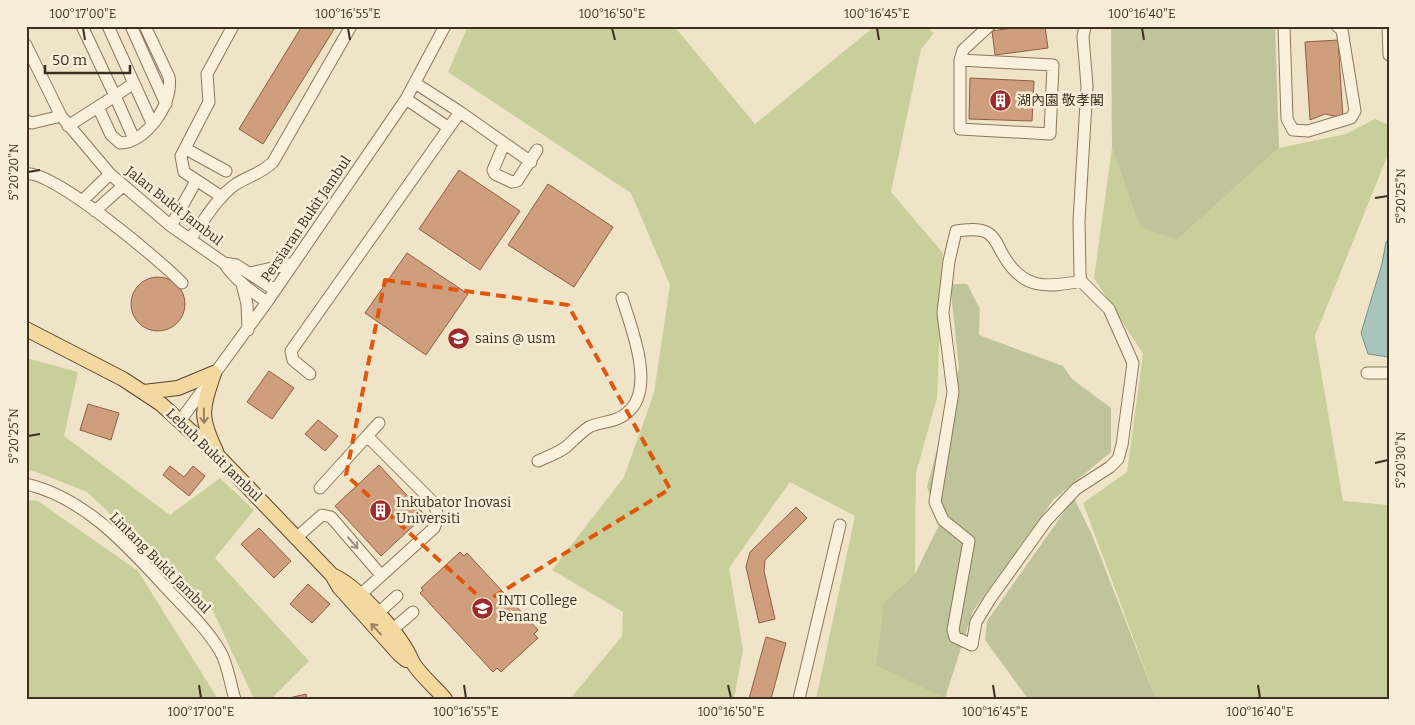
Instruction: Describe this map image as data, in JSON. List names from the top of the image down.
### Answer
{
  "streets": {
    "main road": ["Lebuh Bukit Jambul"],
    "street": ["Jalan Bukit Jambul", "Persiaran Bukit Jambul", "Lintang Bukit Jambul"]
  },
  "crossings": [
    ["Jalan Bukit Jambul", "Persiaran Bukit Jambul"],
    ["Persiaran Bukit Jambul", "Lebuh Bukit Jambul"]
  ],
  "places": {
    "building": ["湖內園 敬孝閣", "Inkubator Inovasi Universiti"],
    "school or university": ["sains @ usm", "INTI College Penang"]
  },
  "scale_bar": "50 m",
  "coordinates": [
    "100°17'00\"E",
    "100°16'55\"E",
    "100°16'50\"E",
    "100°16'45\"E",
    "100°16'40\"E",
    "5°20'20\"N",
    "5°20'25\"N",
    "5°20'30\"N"
  ]
}
